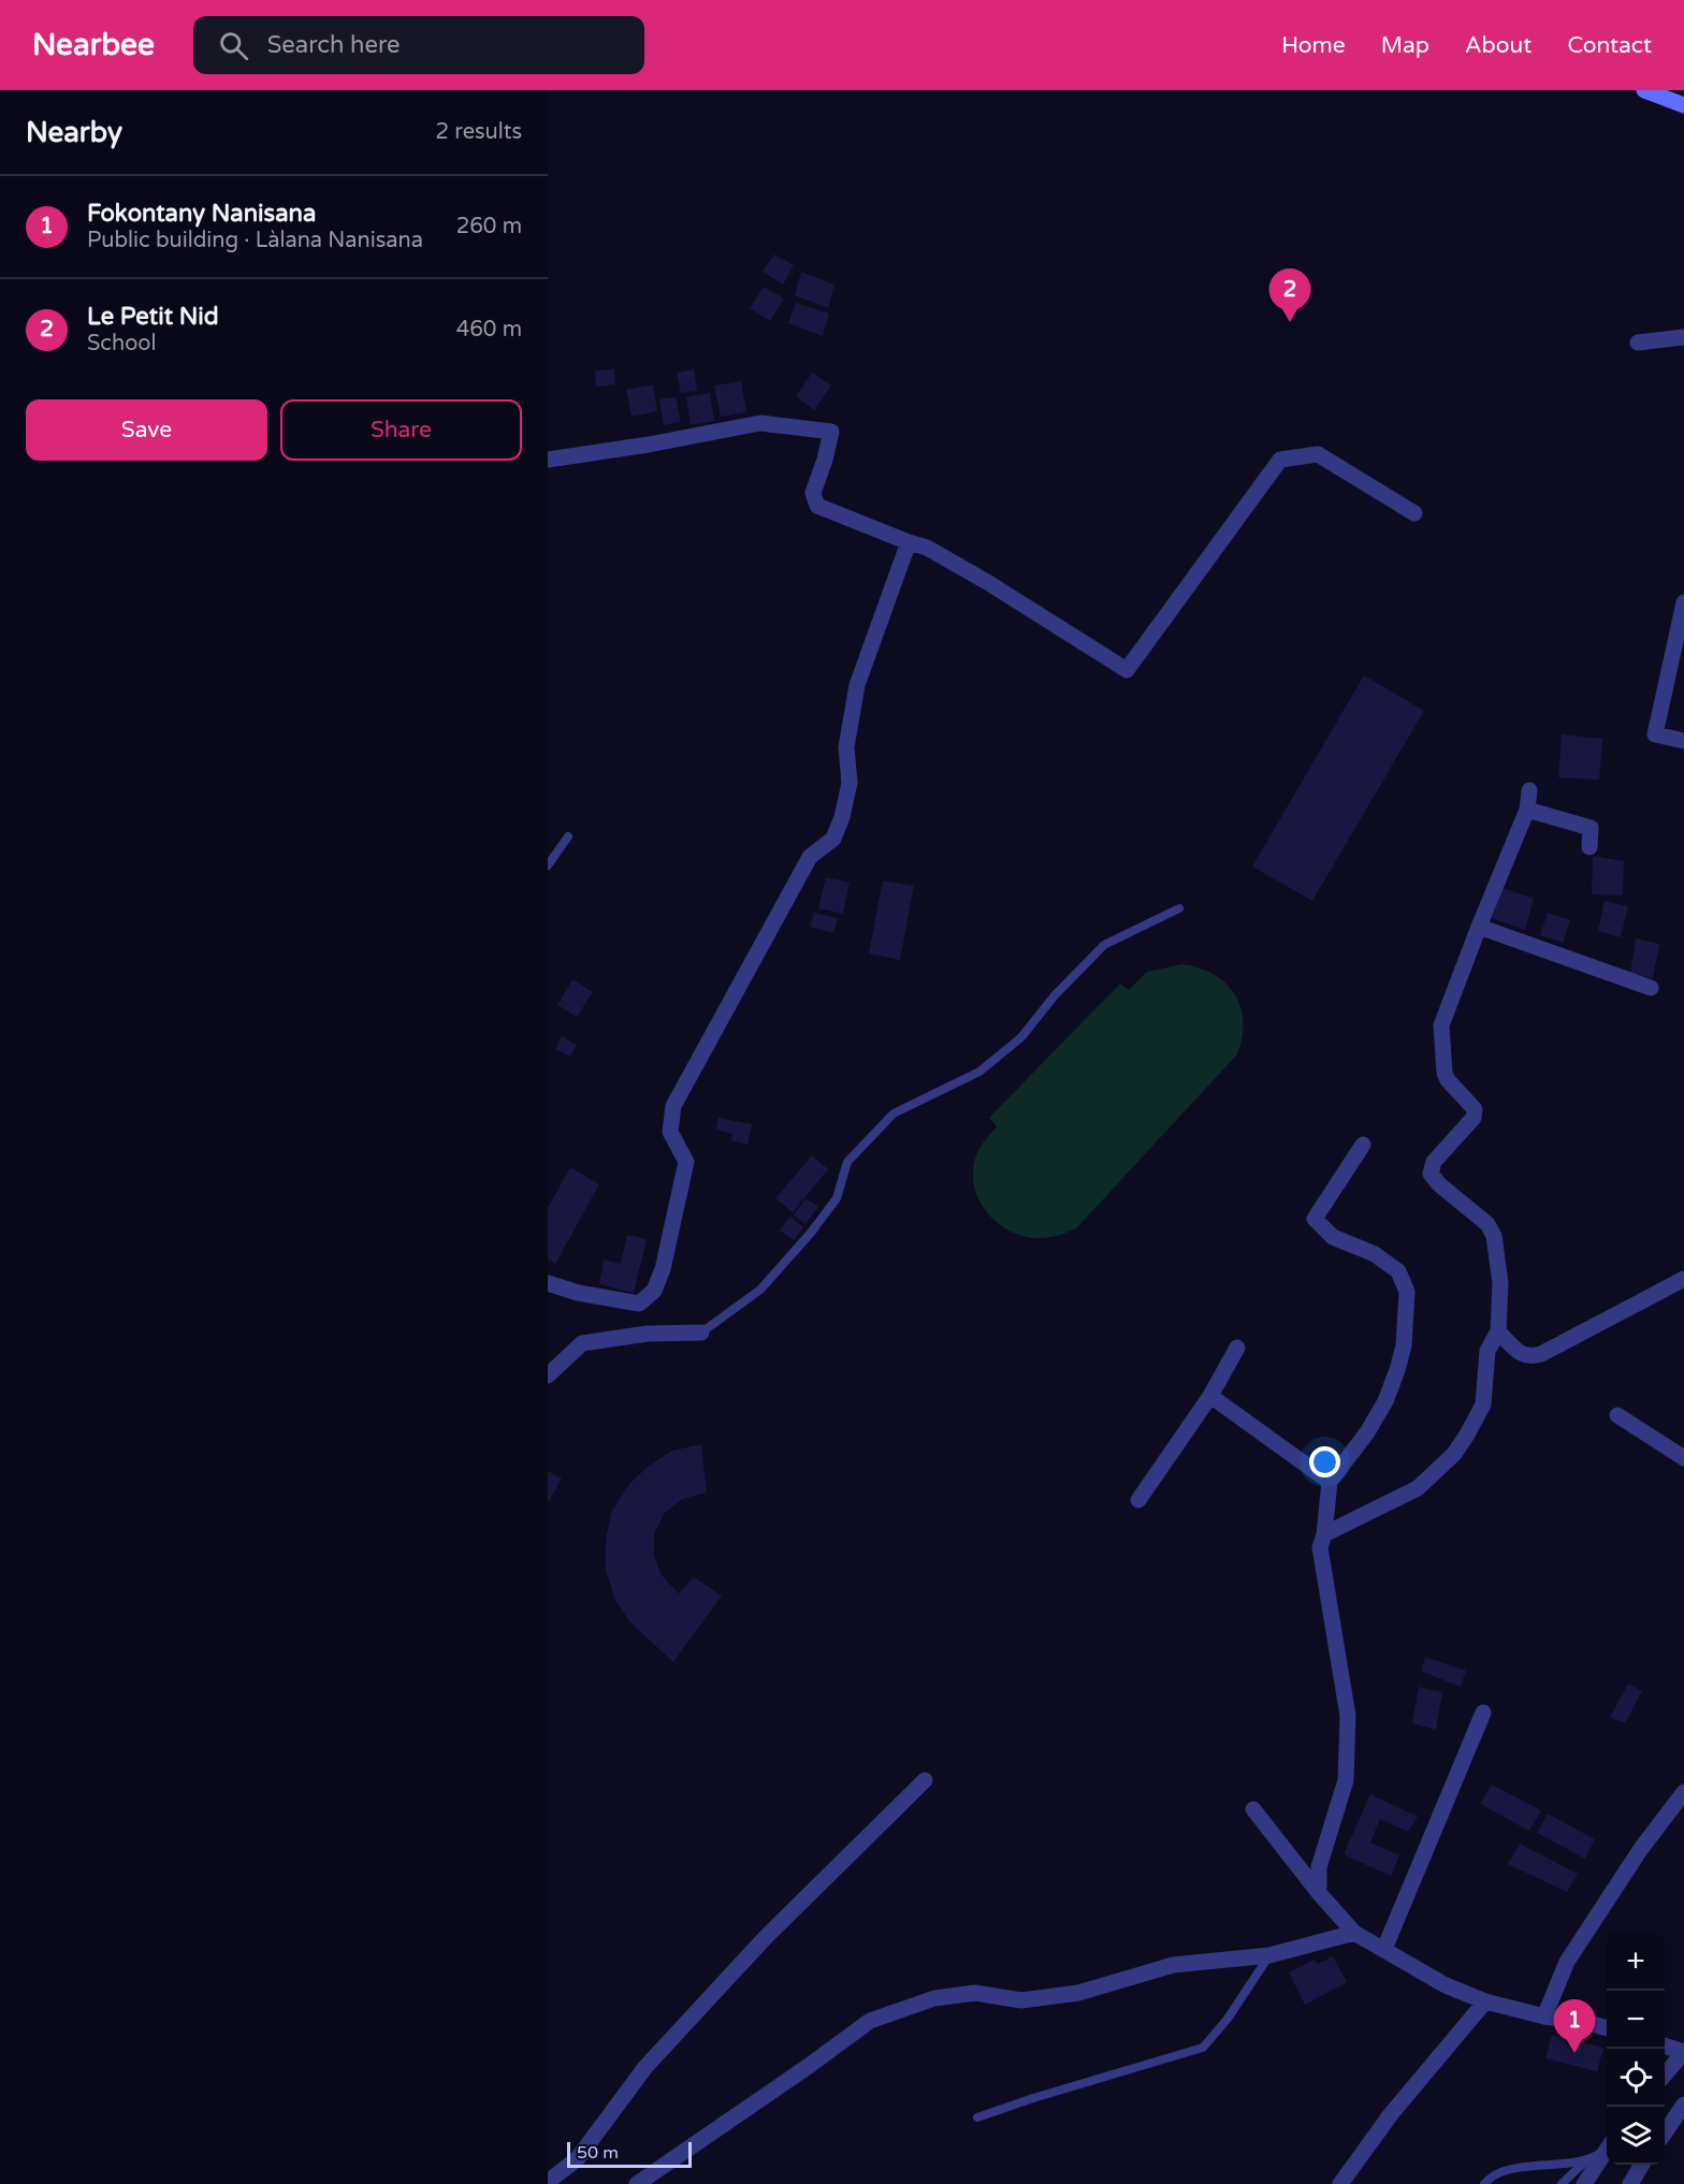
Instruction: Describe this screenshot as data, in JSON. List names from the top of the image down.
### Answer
{
  "scale_bar": "50 m",
  "page": {
    "header": "Nearbee",
    "search": "Search here",
    "nav": [
      "Home",
      "Map",
      "About",
      "Contact"
    ],
    "heading": ["Nearby", "2 results"],
    "list": [
      {
        "mark": "1",
        "name": "Fokontany Nanisana",
        "note": "Public building · Làlana Nanisana",
        "value": "260 m"
      },
      {
        "mark": "2",
        "name": "Le Petit Nid",
        "note": "School",
        "value": "460 m"
      }
    ],
    "pins": ["2", "1"],
    "buttons": ["Save", "Share"],
    "map_buttons": ["+", "−"],
    "scale": "50 m"
  }
}
